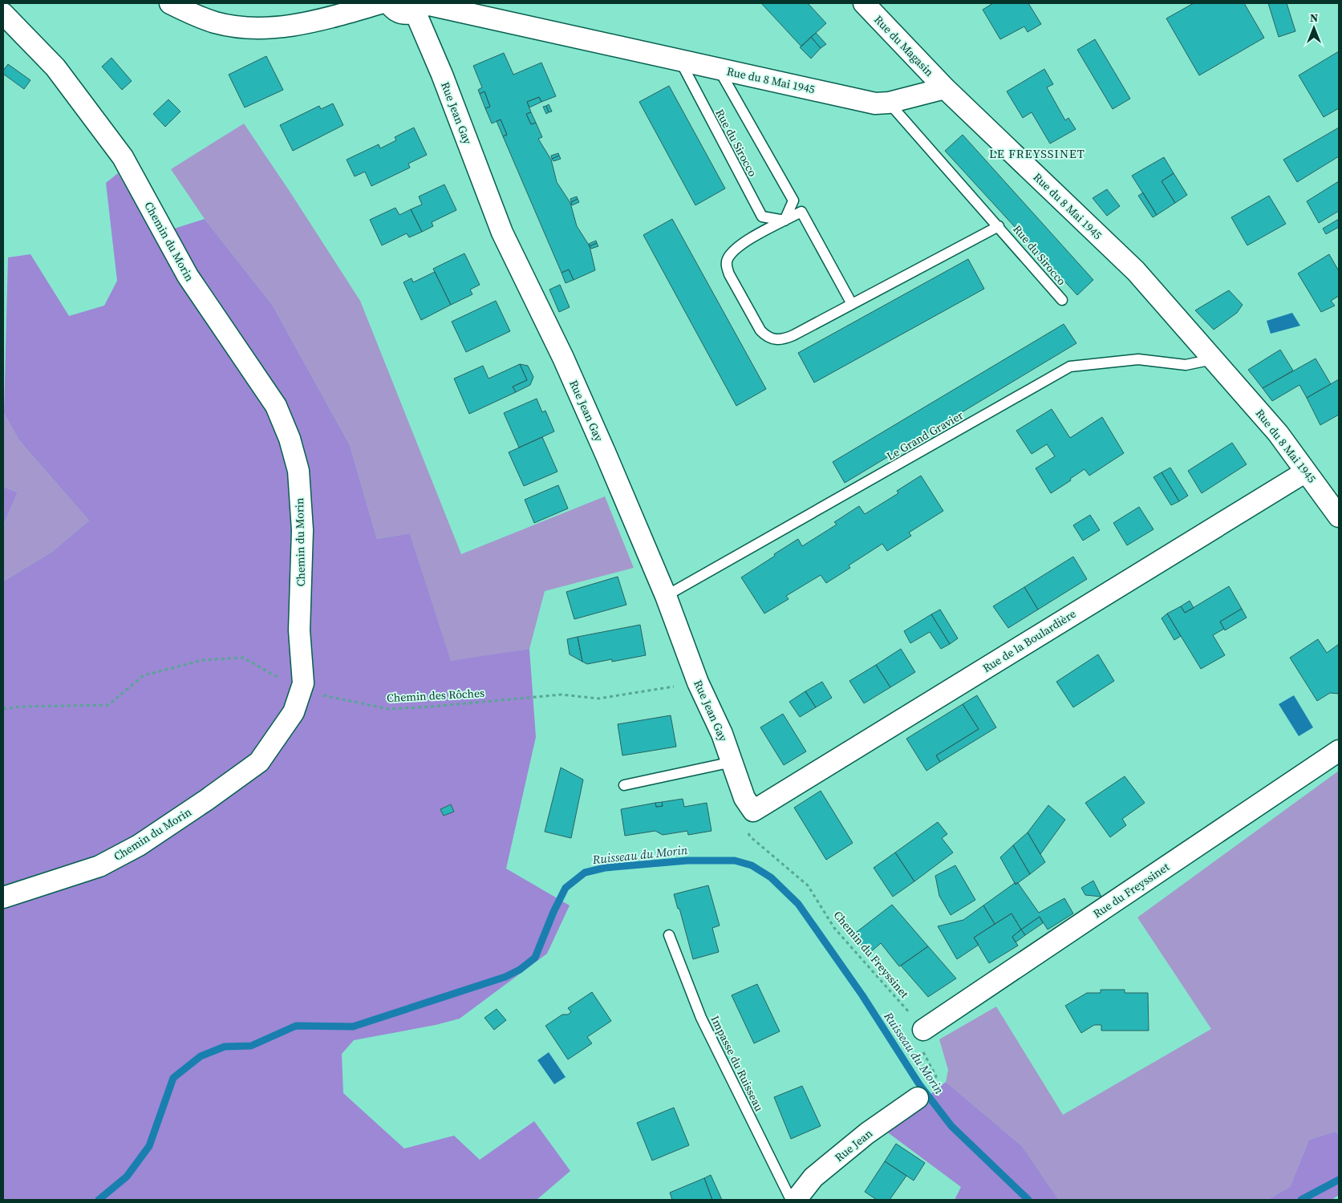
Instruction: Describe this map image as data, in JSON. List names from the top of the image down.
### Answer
{
  "streets": {
    "street": [
      "Rue du Magasin",
      "Rue du 8 Mai 1945",
      "Rue Jean Gay",
      "Chemin du Morin",
      "Rue de la Boulardière",
      "Rue du Freyssinet",
      "Rue Jean"
    ],
    "lane": ["Rue du Sirocco", "Le Grand Gravier", "Impasse du Ruisseau"],
    "path": ["Chemin des Rôches", "Chemin du Freyssinet"]
  },
  "crossings": [
    ["Rue du Magasin", "Rue du 8 Mai 1945"],
    ["Rue du 8 Mai 1945", "Rue Jean Gay"],
    ["Rue du 8 Mai 1945", "Rue du Sirocco"],
    ["Rue du 8 Mai 1945", "Le Grand Gravier"],
    ["Rue du 8 Mai 1945", "Rue de la Boulardière"],
    ["Rue Jean Gay", "Le Grand Gravier"],
    ["Rue Jean Gay", "Rue de la Boulardière"],
    ["Rue Jean Gay", "Chemin des Rôches"],
    ["Rue Jean Gay", "Chemin du Freyssinet"],
    ["Chemin du Morin", "Chemin des Rôches"],
    ["Rue de la Boulardière", "Chemin du Freyssinet"],
    ["Rue du Freyssinet", "Chemin du Freyssinet"]
  ],
  "districts": ["LE FREYSSINET"],
  "water": ["Ruisseau du Morin"],
  "north": "top"
}
